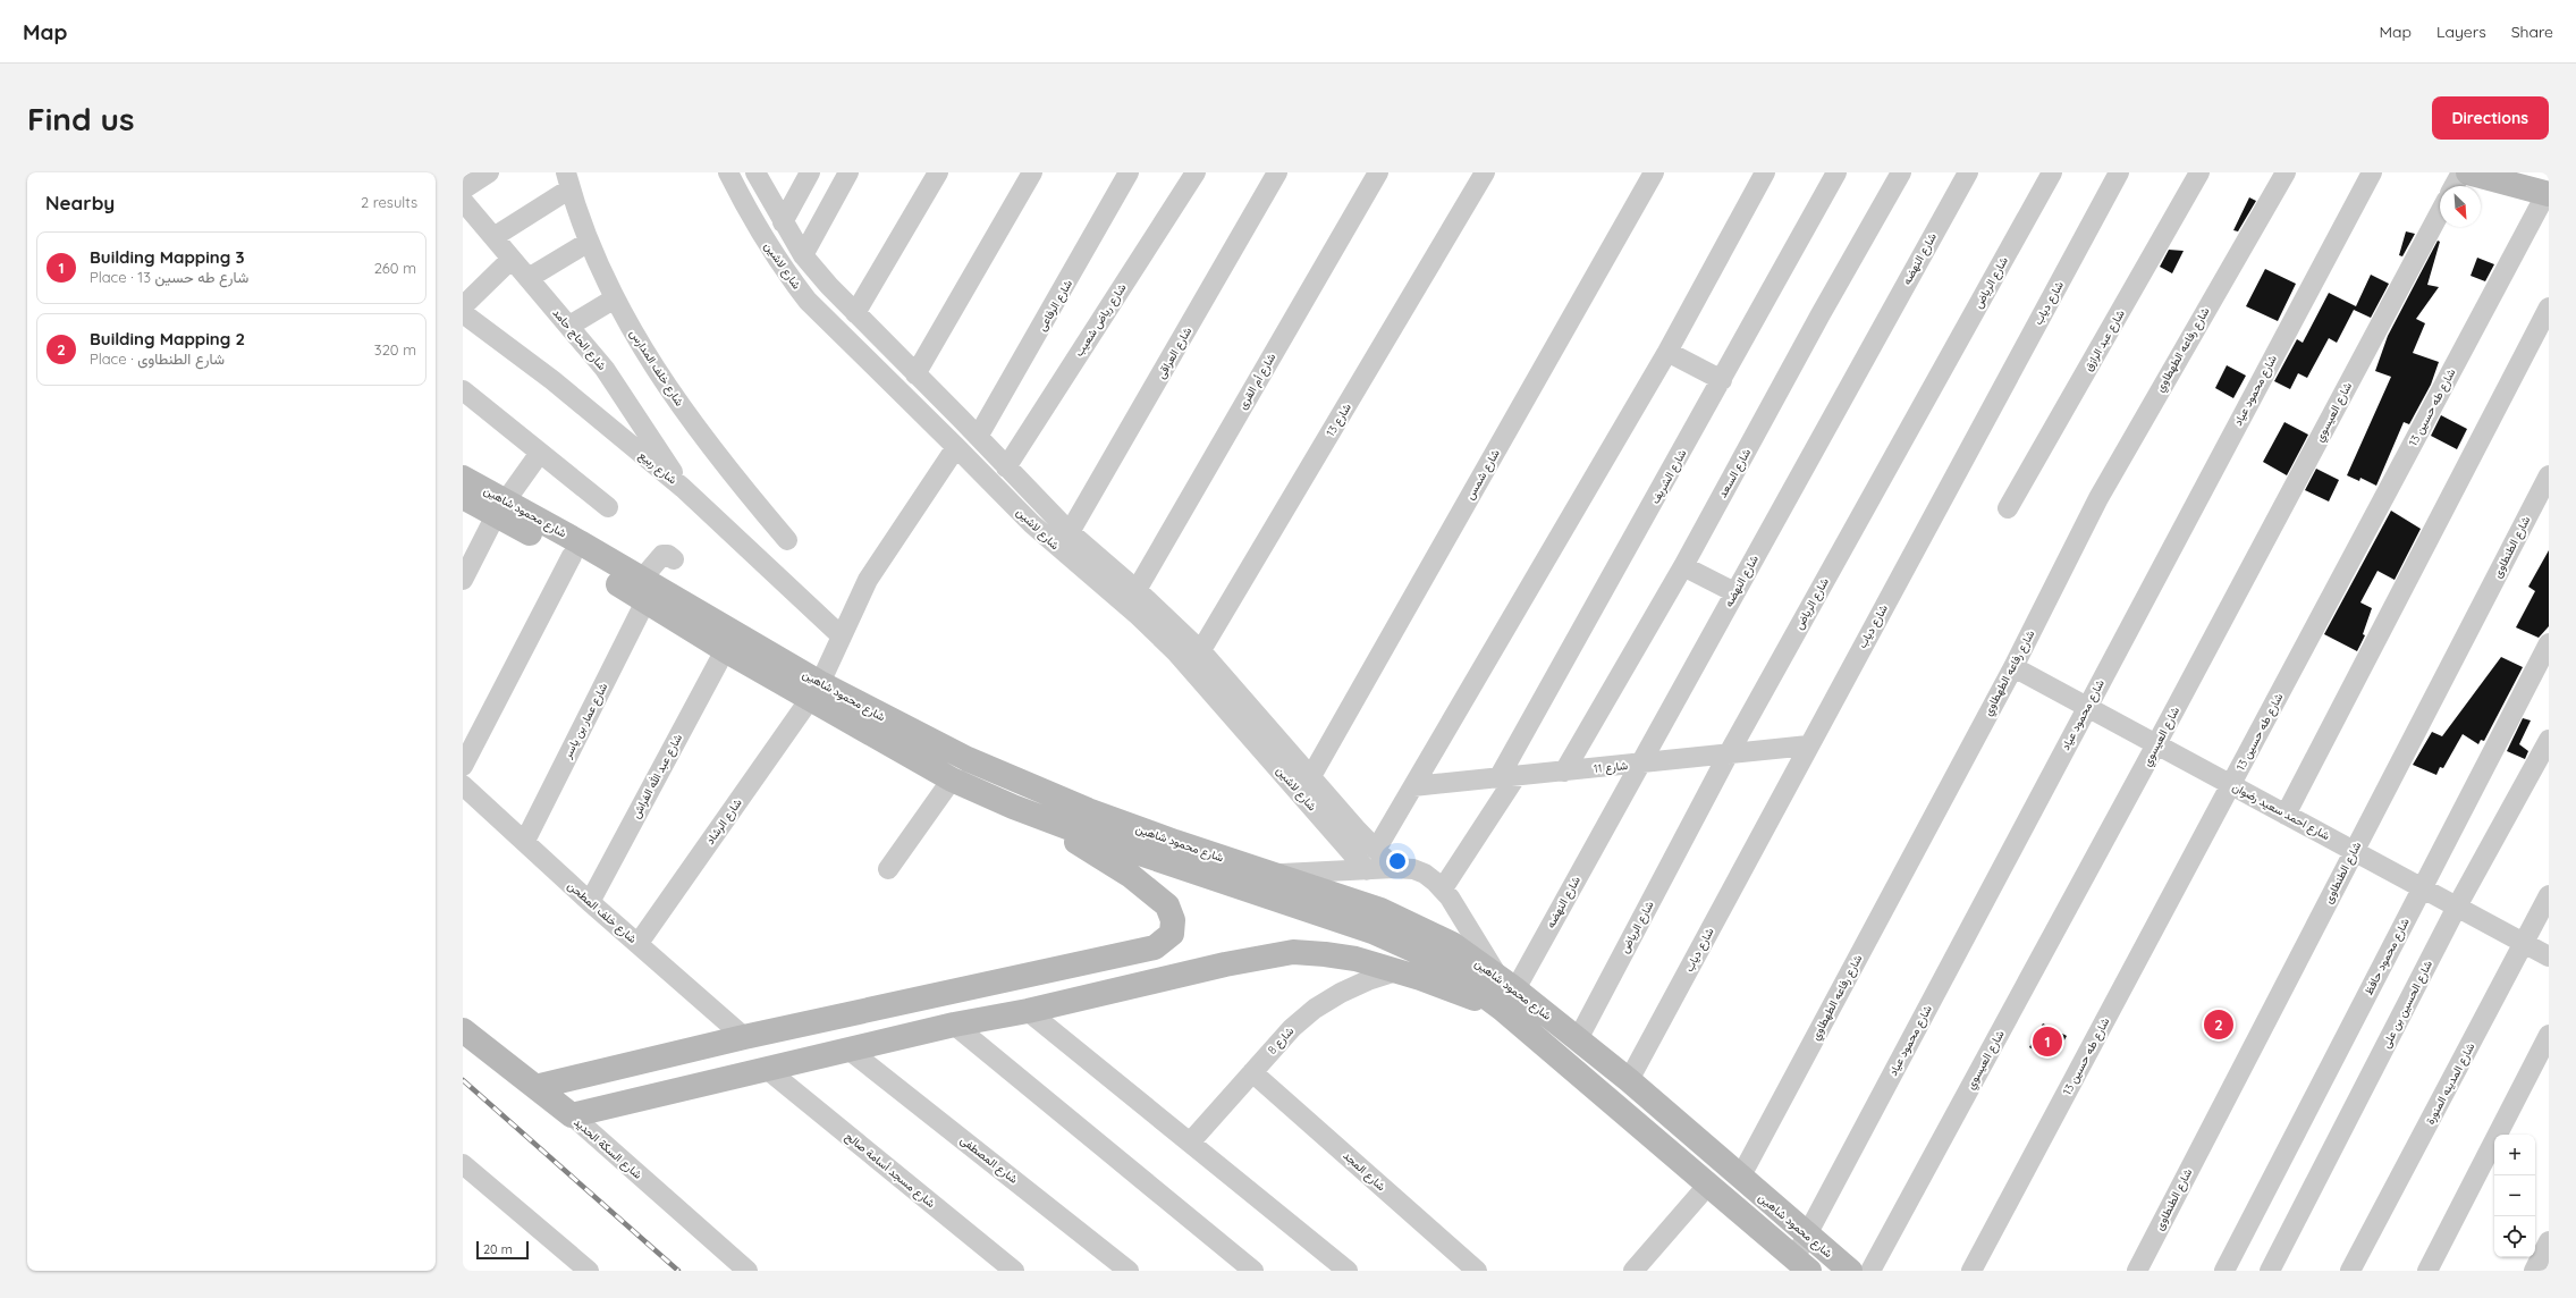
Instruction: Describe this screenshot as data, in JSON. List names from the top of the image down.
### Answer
{
  "streets": {
    "main road": ["شارع محمود شاهين", "شارع السكة الحديد"],
    "street": [
      "شارع النهضه",
      "شارع لاشين",
      "شارع الرياض",
      "شارع دياب",
      "شارع الرفاعى",
      "شارع رياض شعيب",
      "شارع الحاج حامد",
      "شارع عبد الرازق",
      "شارع رفاعه الطهطاوي",
      "شارع العراقى",
      "شارع خلف المدارس",
      "شارع أم القرى",
      "شارع محمود عياد",
      "شارع طه حسين 13",
      "شارع العيسوي",
      "شارع 13",
      "شارع ربيع",
      "شارع السعد",
      "شارع شمس",
      "شارع الشريف",
      "شارع الطنطاوى",
      "شارع عمار بن ياسر",
      "شارع 11",
      "شارع عبد الله الفراش",
      "شارع احمد سعيد رضوان",
      "شارع الرشاد",
      "شارع خلف المطحن",
      "شارع محمود حافظ",
      "شارع الحسين بن على",
      "شارع 8",
      "شارع المدينه المنورة",
      "شارع المصطفى",
      "شارع مسجد أسامة صالح",
      "شارع المجد"
    ]
  },
  "crossings": [
    ["شارع النهضه", "شارع محمود شاهين"],
    ["شارع النهضه", "شارع 11"],
    ["شارع لاشين", "شارع الرفاعى"],
    ["شارع لاشين", "شارع رياض شعيب"],
    ["شارع لاشين", "شارع العراقى"],
    ["شارع لاشين", "شارع أم القرى"],
    ["شارع لاشين", "شارع 13"],
    ["شارع لاشين", "شارع شمس"],
    ["شارع لاشين", "شارع الرشاد"],
    ["شارع الرياض", "شارع محمود شاهين"],
    ["شارع الرياض", "شارع 11"],
    ["شارع دياب", "شارع محمود شاهين"],
    ["شارع دياب", "شارع 11"],
    ["شارع الحاج حامد", "شارع ربيع"],
    ["شارع رفاعه الطهطاوي", "شارع محمود شاهين"],
    ["شارع رفاعه الطهطاوي", "شارع احمد سعيد رضوان"],
    ["شارع محمود عياد", "شارع محمود شاهين"],
    ["شارع محمود عياد", "شارع احمد سعيد رضوان"],
    ["شارع طه حسين 13", "شارع احمد سعيد رضوان"],
    ["شارع العيسوي", "شارع احمد سعيد رضوان"],
    ["شارع ربيع", "شارع الرشاد"],
    ["شارع السعد", "شارع 11"],
    ["شارع الشريف", "شارع 11"],
    ["شارع محمود شاهين", "شارع عمار بن ياسر"],
    ["شارع محمود شاهين", "شارع عبد الله الفراش"],
    ["شارع محمود شاهين", "شارع الرشاد"],
    ["شارع الطنطاوى", "شارع احمد سعيد رضوان"],
    ["شارع عمار بن ياسر", "شارع خلف المطحن"],
    ["شارع عبد الله الفراش", "شارع خلف المطحن"],
    ["شارع احمد سعيد رضوان", "شارع محمود حافظ"],
    ["شارع احمد سعيد رضوان", "شارع الحسين بن على"],
    ["شارع احمد سعيد رضوان", "شارع المدينه المنورة"],
    ["شارع الرشاد", "شارع خلف المطحن"],
    ["شارع 8", "شارع المجد"]
  ],
  "scale_bar": "20 m",
  "north": "bottom right",
  "page": {
    "header": "Map",
    "nav": ["Map", "Layers", "Share"],
    "buttons": "Directions",
    "title": "Find us",
    "heading": ["Nearby", "2 results"],
    "list": [
      {
        "mark": "1",
        "name": "Building Mapping 3",
        "note": "Place · شارع طه حسين 13",
        "value": "260 m"
      },
      {
        "mark": "2",
        "name": "Building Mapping 2",
        "note": "Place · شارع الطنطاوى",
        "value": "320 m"
      }
    ],
    "pins": ["2", "1"],
    "map_buttons": ["+", "−"],
    "scale": "20 m"
  }
}
